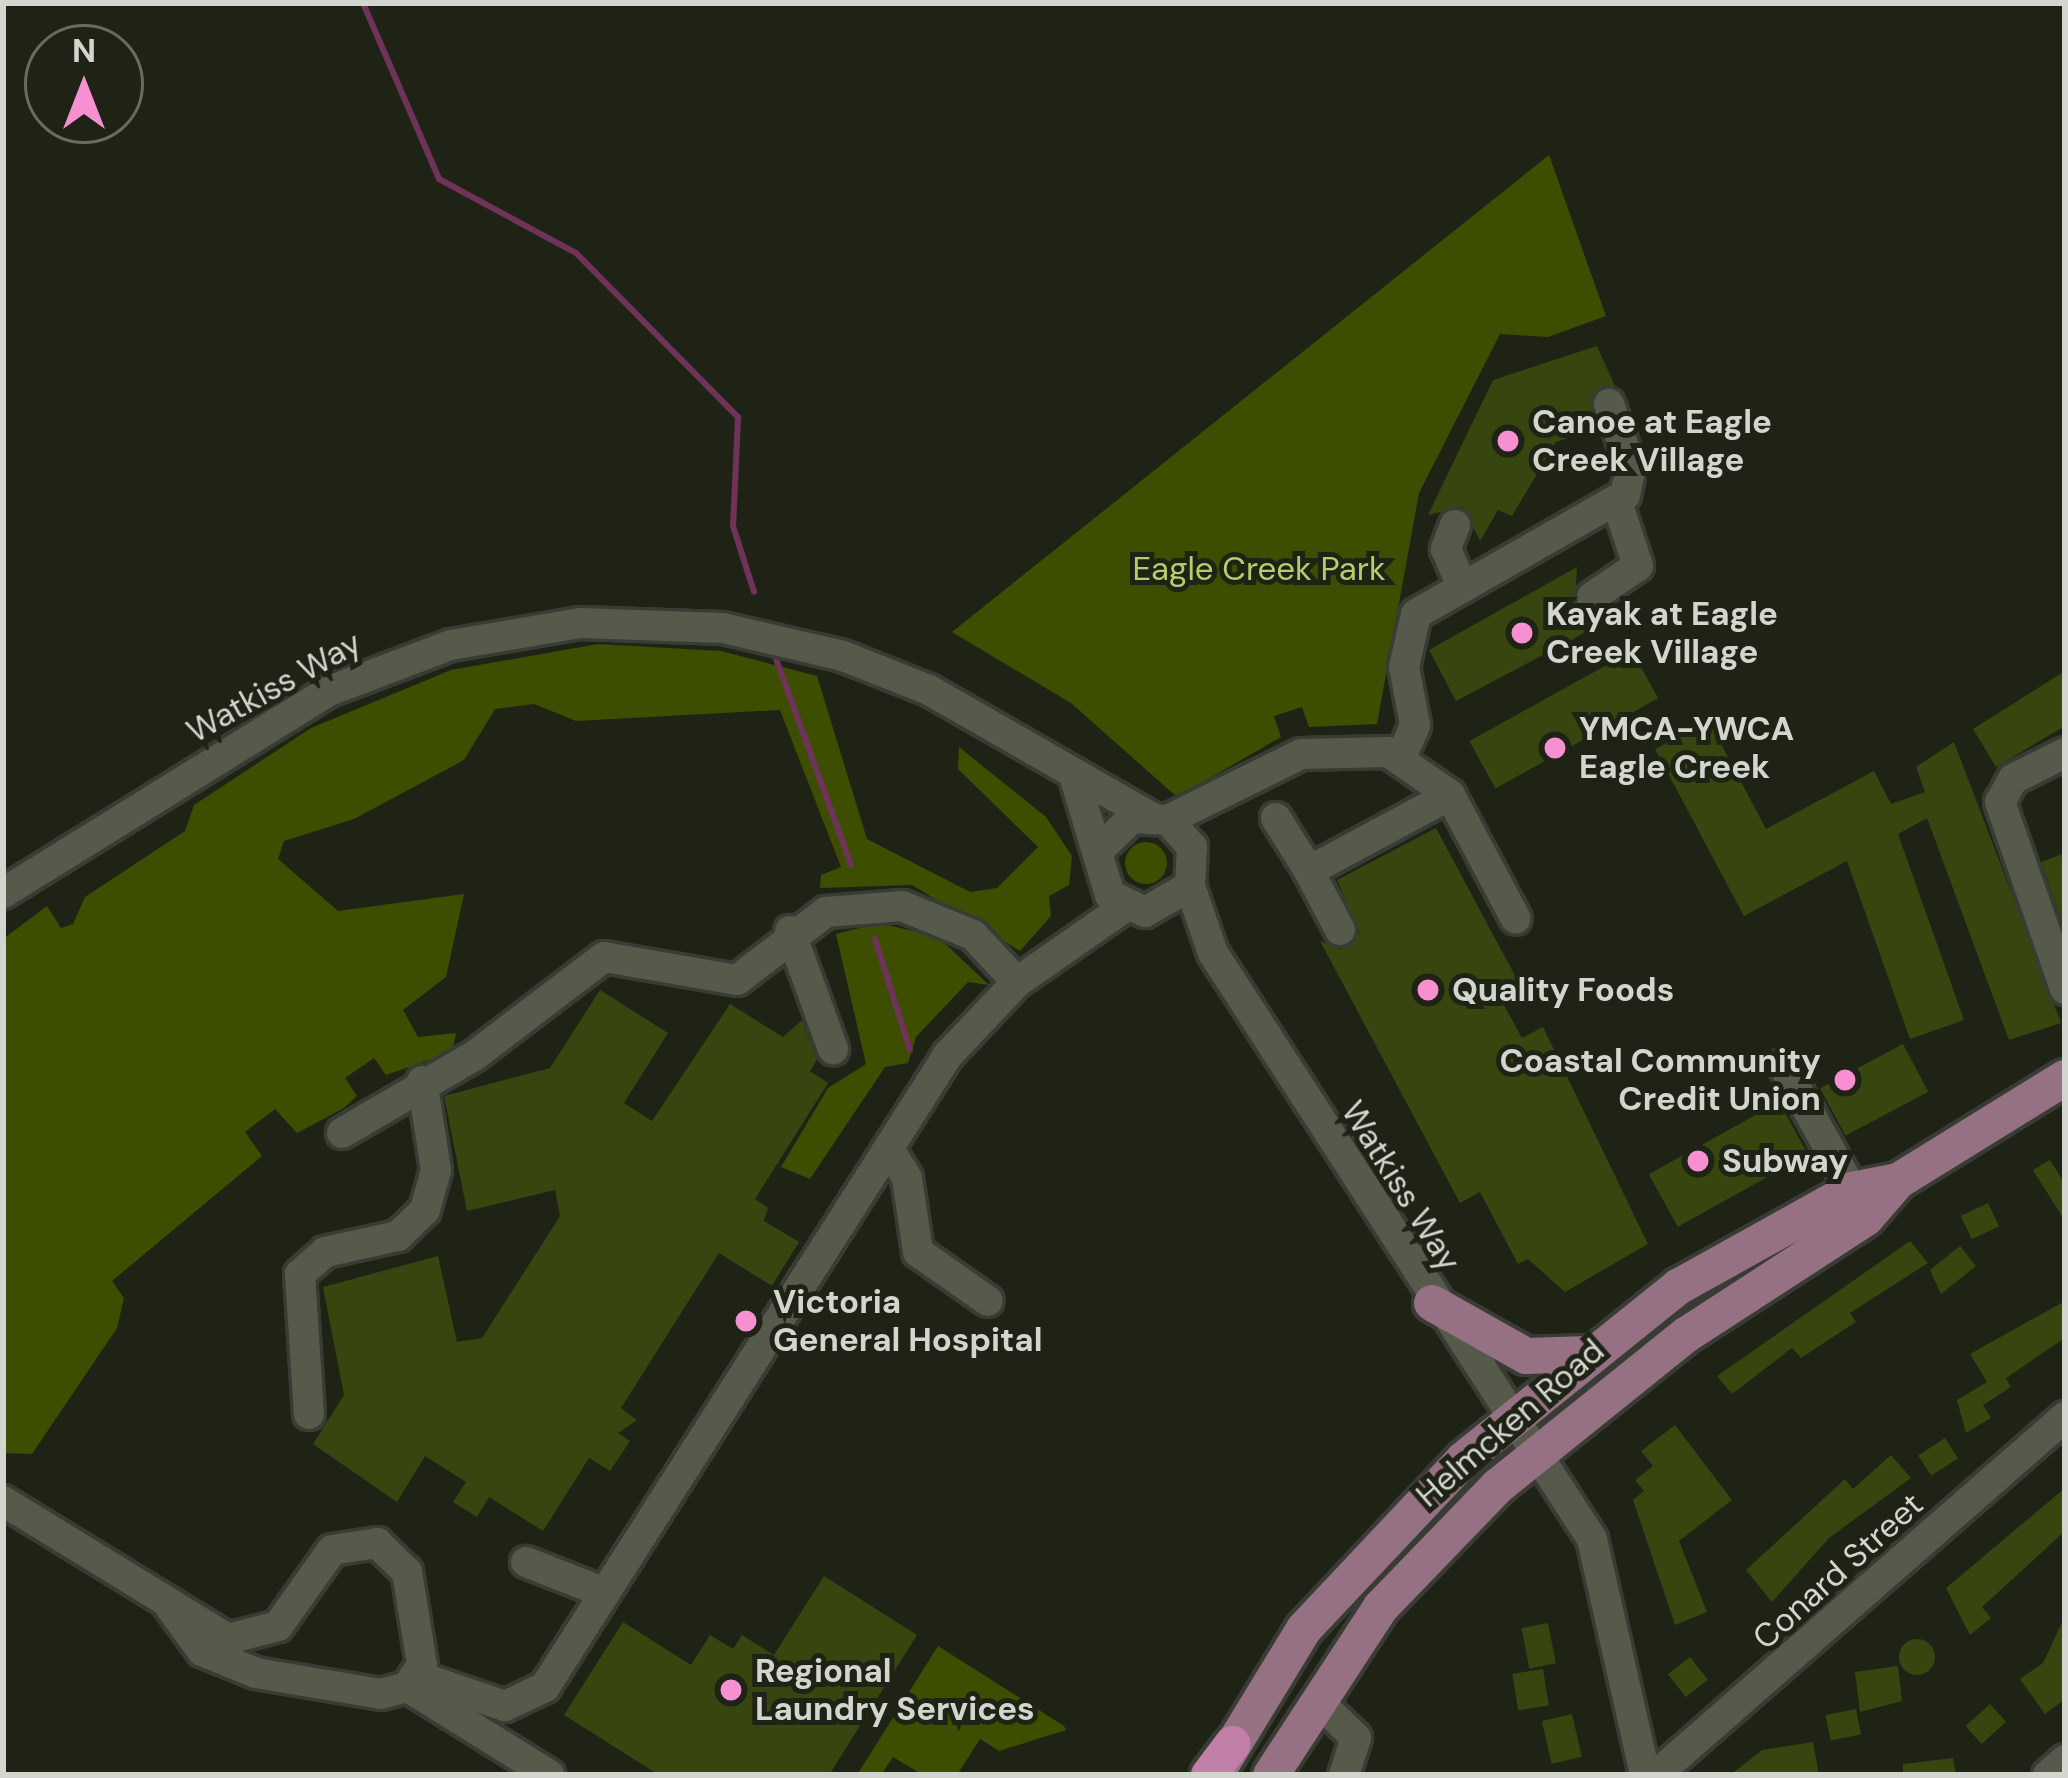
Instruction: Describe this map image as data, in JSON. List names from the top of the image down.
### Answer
{
  "streets": {
    "main road": ["Helmcken Road"],
    "street": ["Watkiss Way", "Conard Street"]
  },
  "crossings": [
    ["Watkiss Way", "Helmcken Road"]
  ],
  "parks": ["Eagle Creek Park"],
  "places": [
    "Canoe at Eagle Creek Village",
    "Kayak at Eagle Creek Village",
    "YMCA-YWCA Eagle Creek",
    "Quality Foods",
    "Coastal Community Credit Union",
    "Subway",
    "Victoria General Hospital",
    "Regional Laundry Services"
  ],
  "north": "top"
}
